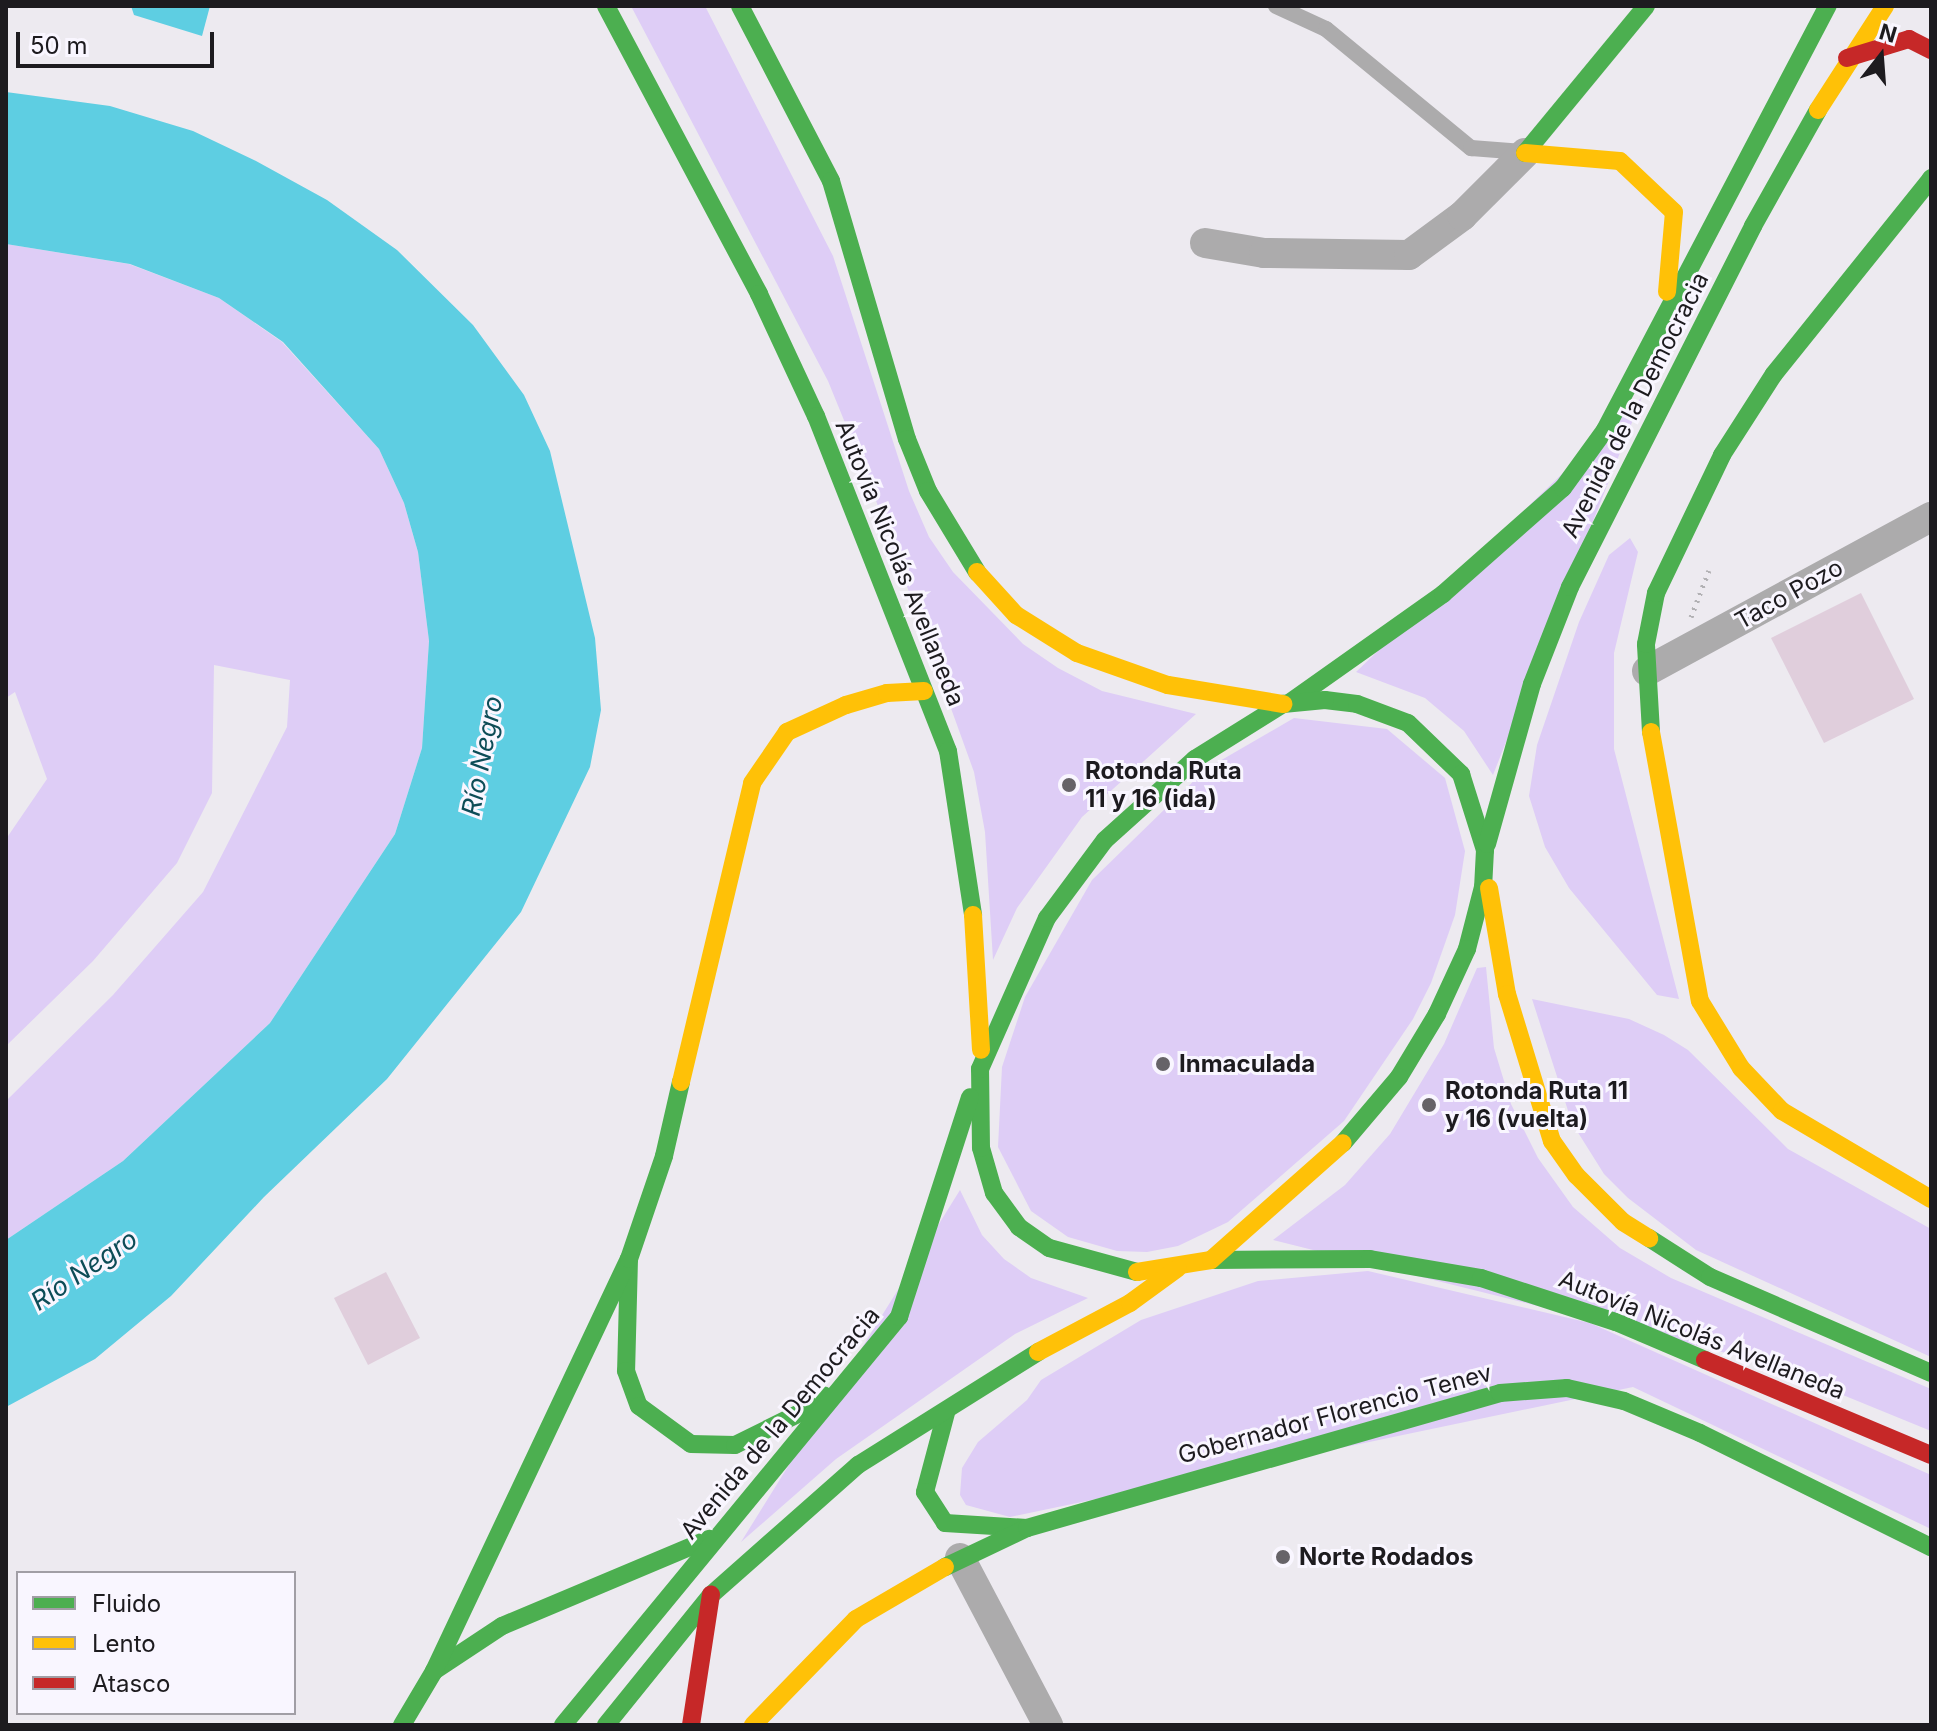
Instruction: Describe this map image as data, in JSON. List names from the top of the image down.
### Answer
{
  "streets": {
    "main road": ["Avenida de la Democracia", "Autovía Nicolás Avellaneda", "Gobernador Florencio Tenev"],
    "street": ["Taco Pozo"]
  },
  "crossings": [
    ["Avenida de la Democracia", "Autovía Nicolás Avellaneda"]
  ],
  "water": ["Río Negro"],
  "places": [
    "Rotonda Ruta 11 y 16 (ida)",
    "Inmaculada",
    "Rotonda Ruta 11 y 16 (vuelta)",
    "Norte Rodados"
  ],
  "legend": ["Fluido", "Lento", "Atasco"],
  "scale_bar": "50 m",
  "north": "top"
}
